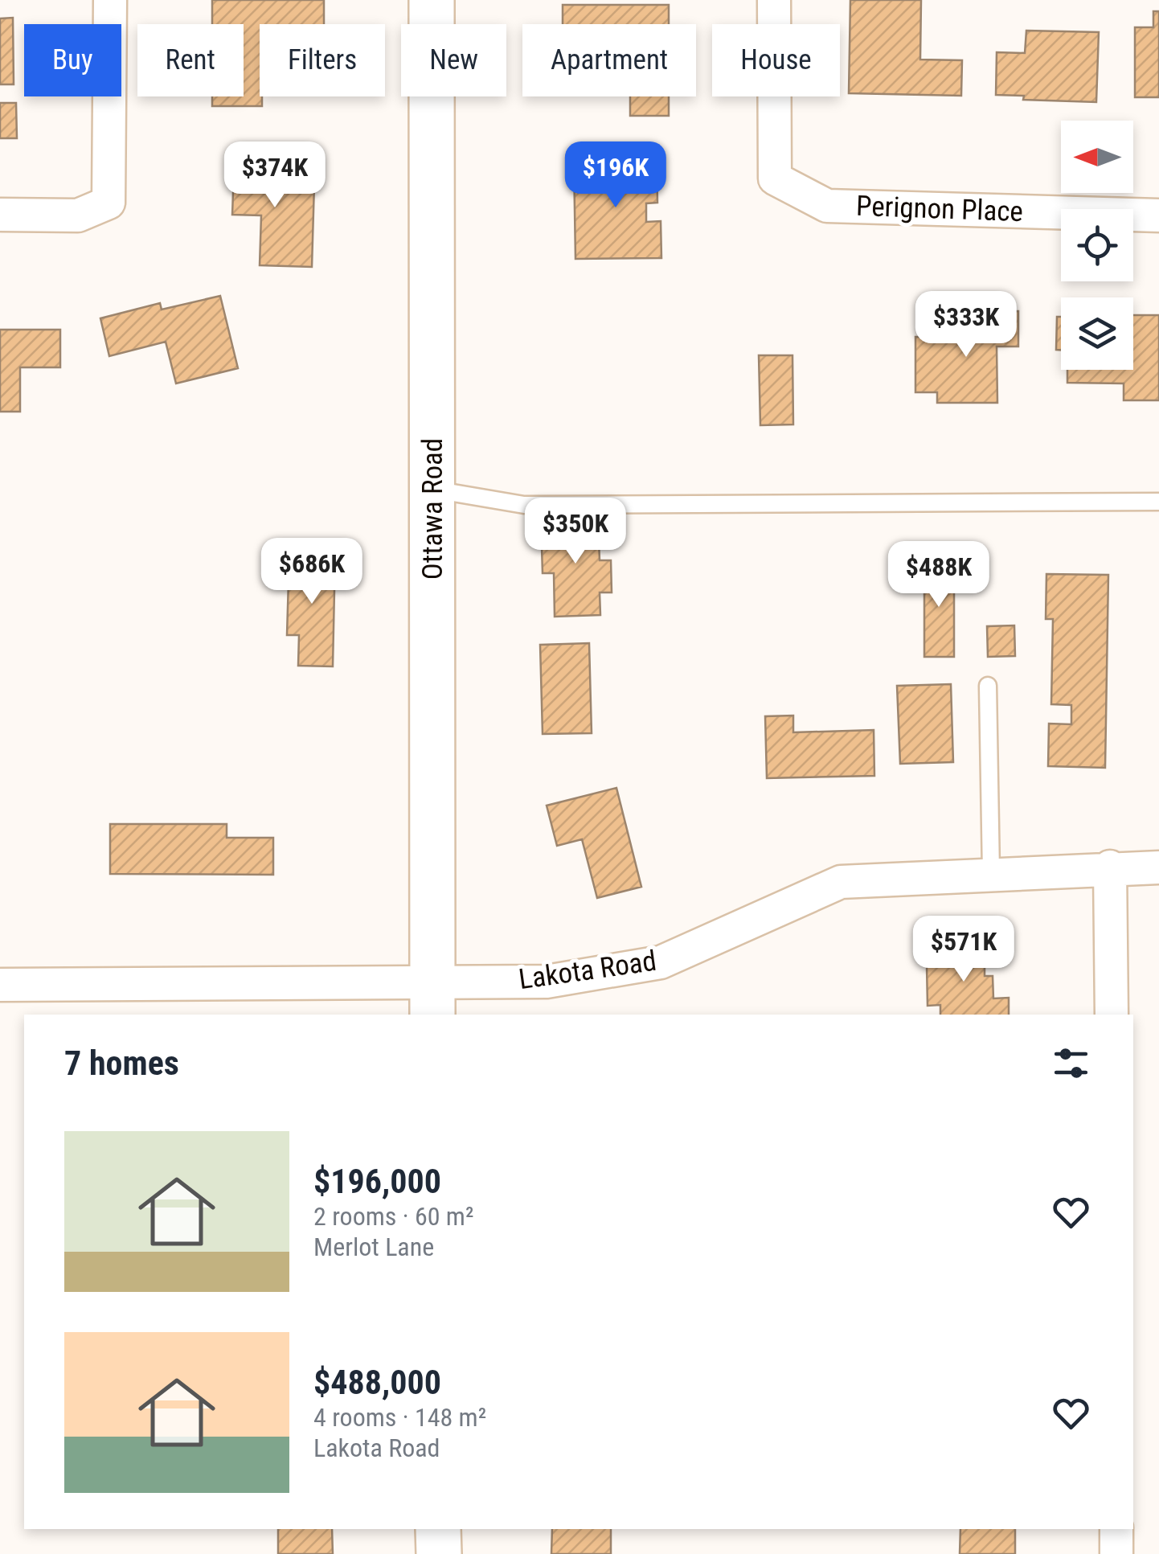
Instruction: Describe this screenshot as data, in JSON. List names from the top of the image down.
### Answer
{
  "streets": {
    "street": ["Perignon Place", "Ottawa Road", "Lakota Road"]
  },
  "crossings": [
    ["Ottawa Road", "Lakota Road"]
  ],
  "north": "left",
  "page": {
    "chip": [
      "Buy",
      "Rent",
      "Filters",
      "New",
      "Apartment",
      "House"
    ],
    "price": [
      "$374K",
      "$196K",
      "$333K",
      "$350K",
      "$686K",
      "$488K",
      "$571K"
    ],
    "heading": "7 homes",
    "list": [
      {
        "name": "$196,000",
        "note": "2 rooms · 60 m² · Merlot Lane"
      },
      {
        "name": "$488,000",
        "note": "4 rooms · 148 m² · Lakota Road"
      }
    ]
  }
}
